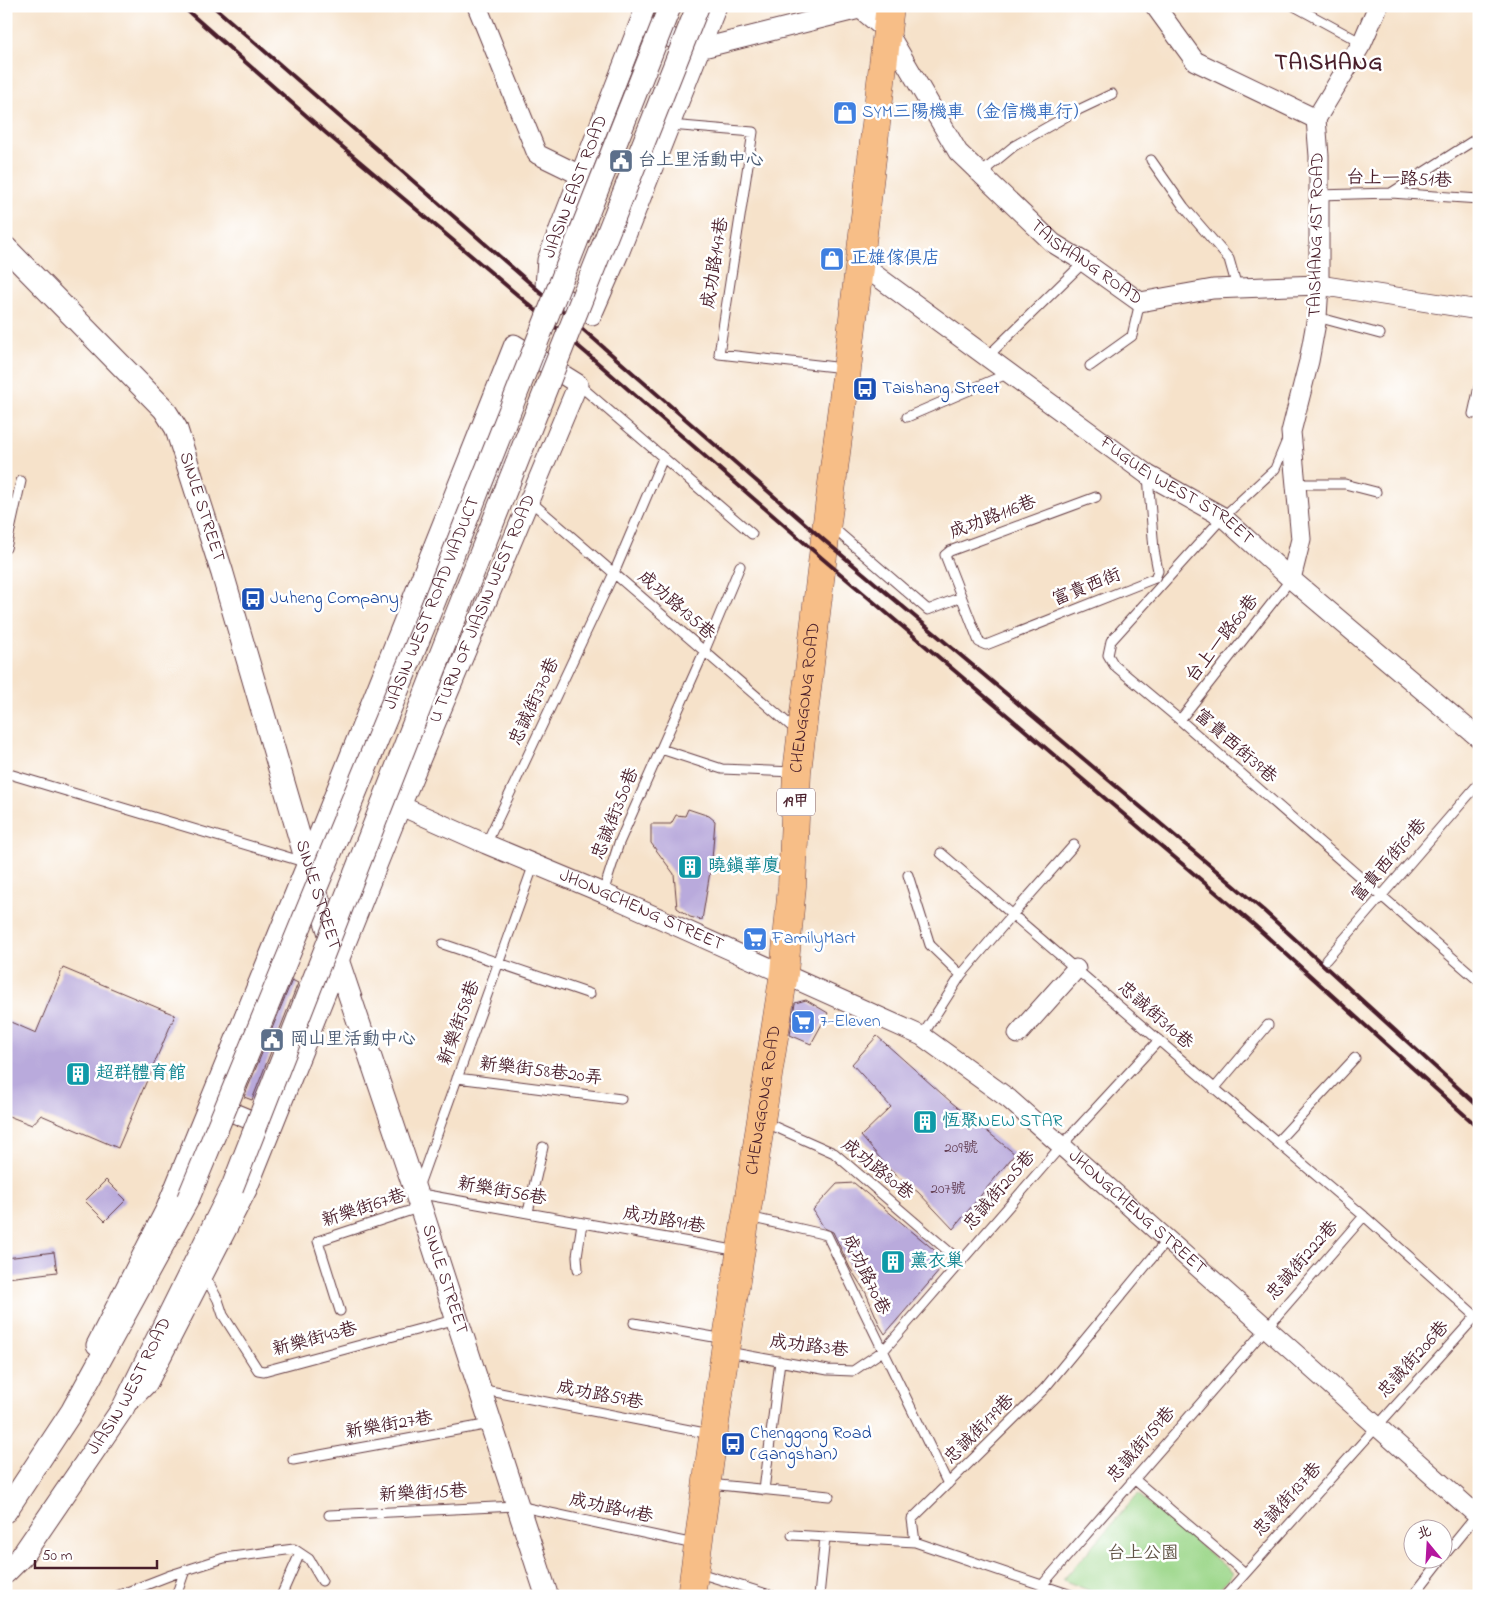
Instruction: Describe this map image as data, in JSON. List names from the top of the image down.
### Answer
{
  "streets": {
    "main road": ["CHENGGONG ROAD", "19甲"],
    "street": [
      "JIASIN EAST ROAD",
      "TAISHANG 1ST ROAD",
      "TAISHANG ROAD",
      "FUGUEI WEST STREET",
      "SINLE STREET",
      "JIASIN WEST ROAD VIADUCT",
      "U TURN OF JIASIN WEST ROAD",
      "JHONGCHENG STREET",
      "JIASIN WEST ROAD"
    ],
    "lane": [
      "台上一路51巷",
      "成功路147巷",
      "成功路116巷",
      "富貴西街",
      "成功路135巷",
      "台上一路60巷",
      "忠誠街370巷",
      "富貴西街39巷",
      "忠誠街350巷",
      "富貴西街61巷",
      "忠誠街310巷",
      "新樂街58巷",
      "新樂街58巷20弄",
      "成功路80巷",
      "忠誠街205巷",
      "新樂街56巷",
      "新樂街67巷",
      "成功路91巷",
      "忠誠街222巷",
      "成功路70巷",
      "新樂街43巷",
      "成功路3巷",
      "忠誠街206巷",
      "成功路59巷",
      "新樂街27巷",
      "忠誠街179巷",
      "忠誠街159巷",
      "新樂街15巷",
      "忠誠街137巷",
      "成功路41巷"
    ]
  },
  "crossings": [
    ["台上一路51巷", "TAISHANG 1ST ROAD"],
    ["JIASIN EAST ROAD", "成功路147巷"],
    ["TAISHANG 1ST ROAD", "TAISHANG ROAD"],
    ["TAISHANG 1ST ROAD", "FUGUEI WEST STREET"],
    ["TAISHANG 1ST ROAD", "台上一路60巷"],
    ["TAISHANG ROAD", "CHENGGONG ROAD"],
    ["成功路147巷", "CHENGGONG ROAD"],
    ["FUGUEI WEST STREET", "富貴西街"],
    ["FUGUEI WEST STREET", "台上一路60巷"],
    ["FUGUEI WEST STREET", "CHENGGONG ROAD"],
    ["FUGUEI WEST STREET", "富貴西街39巷"],
    ["SINLE STREET", "U TURN OF JIASIN WEST ROAD"],
    ["SINLE STREET", "新樂街58巷"],
    ["SINLE STREET", "新樂街56巷"],
    ["SINLE STREET", "新樂街67巷"],
    ["SINLE STREET", "新樂街43巷"],
    ["SINLE STREET", "成功路59巷"],
    ["SINLE STREET", "新樂街27巷"],
    ["SINLE STREET", "新樂街15巷"],
    ["SINLE STREET", "成功路41巷"],
    ["成功路116巷", "富貴西街"],
    ["JIASIN WEST ROAD VIADUCT", "JIASIN WEST ROAD"],
    ["成功路135巷", "U TURN OF JIASIN WEST ROAD"],
    ["成功路135巷", "CHENGGONG ROAD"],
    ["成功路135巷", "忠誠街370巷"],
    ["成功路135巷", "忠誠街350巷"],
    ["U TURN OF JIASIN WEST ROAD", "JHONGCHENG STREET"],
    ["U TURN OF JIASIN WEST ROAD", "新樂街43巷"],
    ["U TURN OF JIASIN WEST ROAD", "JIASIN WEST ROAD"],
    ["台上一路60巷", "富貴西街39巷"],
    ["CHENGGONG ROAD", "JHONGCHENG STREET"],
    ["CHENGGONG ROAD", "成功路80巷"],
    ["CHENGGONG ROAD", "成功路91巷"],
    ["CHENGGONG ROAD", "成功路70巷"],
    ["CHENGGONG ROAD", "成功路3巷"],
    ["CHENGGONG ROAD", "成功路59巷"],
    ["CHENGGONG ROAD", "成功路41巷"],
    ["忠誠街370巷", "JHONGCHENG STREET"],
    ["富貴西街39巷", "富貴西街61巷"],
    ["忠誠街350巷", "JHONGCHENG STREET"],
    ["JHONGCHENG STREET", "新樂街58巷"],
    ["JHONGCHENG STREET", "忠誠街205巷"],
    ["JHONGCHENG STREET", "忠誠街222巷"],
    ["JHONGCHENG STREET", "忠誠街206巷"],
    ["JHONGCHENG STREET", "忠誠街179巷"],
    ["JHONGCHENG STREET", "忠誠街159巷"],
    ["JHONGCHENG STREET", "忠誠街137巷"],
    ["忠誠街310巷", "忠誠街205巷"],
    ["忠誠街310巷", "忠誠街222巷"],
    ["忠誠街310巷", "忠誠街206巷"],
    ["新樂街58巷", "新樂街58巷20弄"],
    ["新樂街58巷", "新樂街56巷"],
    ["新樂街58巷", "新樂街67巷"],
    ["成功路80巷", "忠誠街205巷"],
    ["忠誠街205巷", "成功路70巷"],
    ["忠誠街205巷", "成功路3巷"],
    ["新樂街56巷", "新樂街67巷"],
    ["新樂街56巷", "成功路91巷"],
    ["忠誠街222巷", "忠誠街159巷"],
    ["成功路70巷", "成功路3巷"],
    ["忠誠街206巷", "忠誠街137巷"],
    ["新樂街15巷", "成功路41巷"]
  ],
  "districts": ["TAISHANG"],
  "parks": ["台上公園"],
  "places": {
    "shop": ["SYM三陽機車（金信機車行）", "正雄傢俱店"],
    "public building": ["台上里活動中心", "岡山里活動中心"],
    "bus stop": ["Taishang Street", "Juheng Company", "Chenggong Road (Gangshan)"],
    "building": [
      "曉鎮華廈",
      "超群體育館",
      "恆聚NEW STAR",
      "薰衣巢"
    ],
    "supermarket": ["FamilyMart", "7-Eleven"]
  },
  "house_numbers": ["209號", "207號"],
  "scale_bar": "50 m",
  "north": "top"
}
